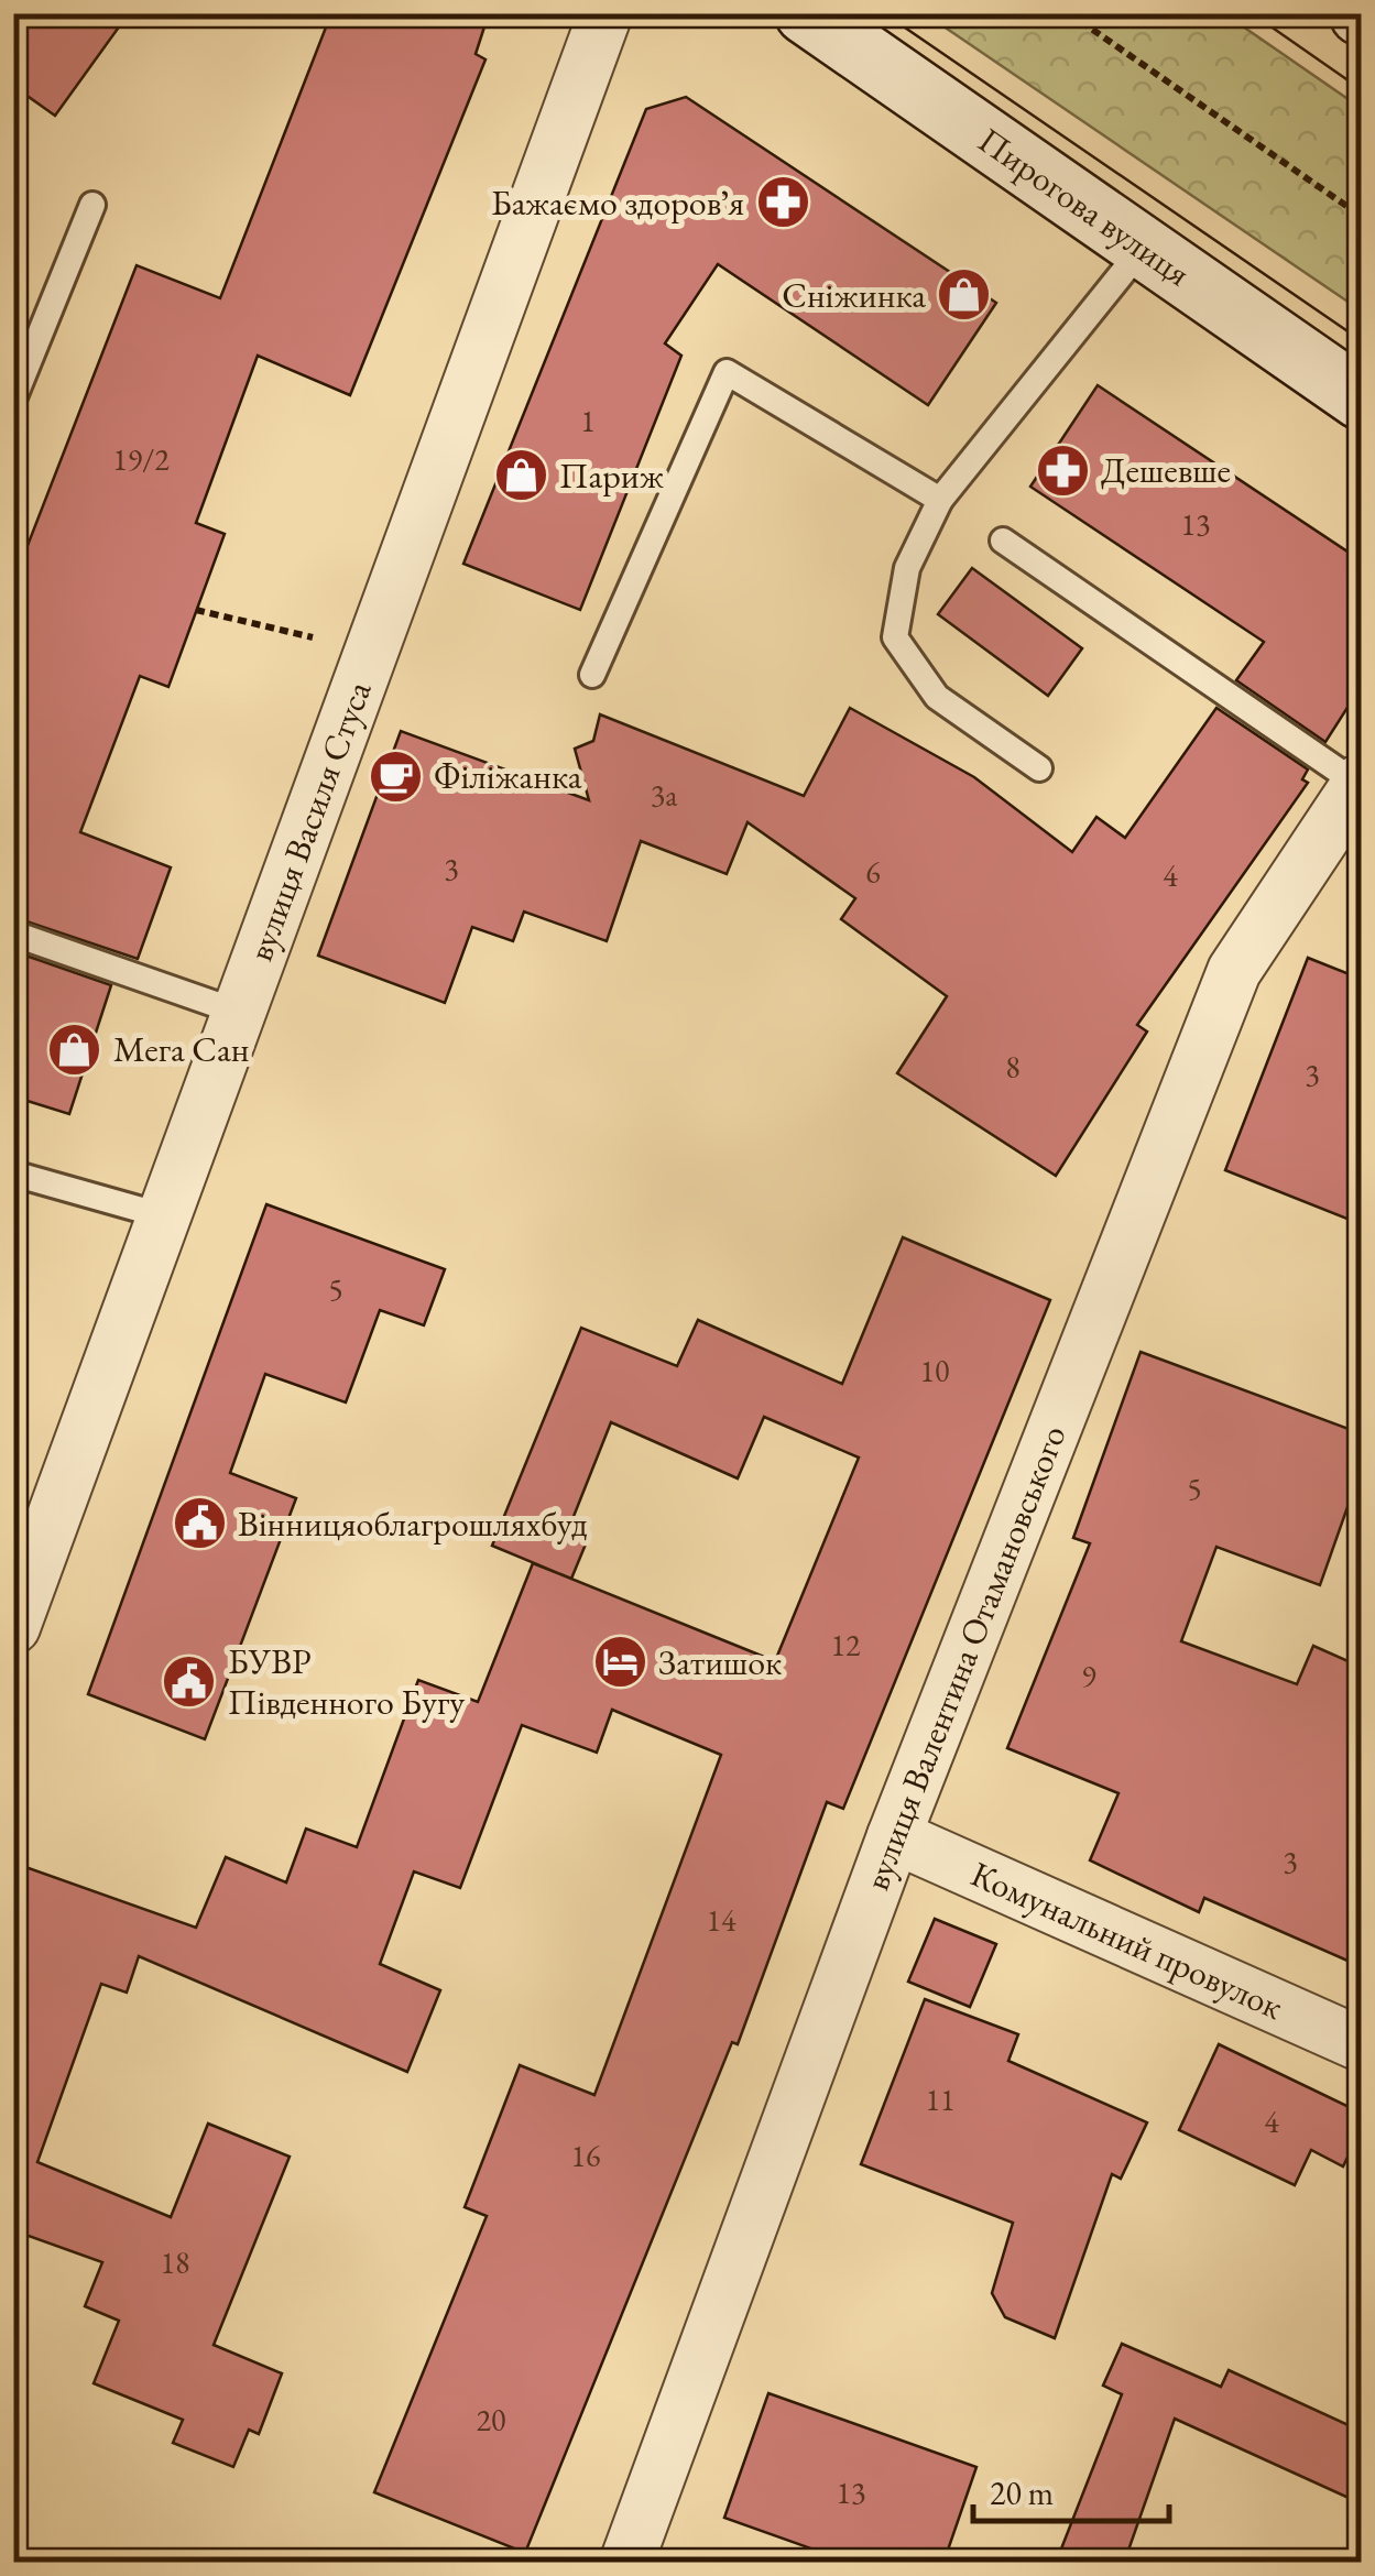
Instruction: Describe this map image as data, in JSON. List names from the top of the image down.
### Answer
{
  "streets": {
    "main road": ["Пирогова вулиця"],
    "street": ["вулиця Василя Стуса", "вулиця Валентина Отамановського", "Комунальний провулок"]
  },
  "crossings": [
    ["вулиця Валентина Отамановського", "Комунальний провулок"]
  ],
  "places": {
    "pharmacy": ["Бажаємо здоровʼя", "Дешевше"],
    "shop": ["Сніжинка", "Париж", "Мега Сан"],
    "cafe": ["Філіжанка"],
    "public building": ["Вінницяоблагрошляхбуд", "БУВР Південного Бугу"],
    "hotel": ["Затишок"]
  },
  "house_numbers": [
    "1",
    "19/2",
    "13",
    "3а",
    "3",
    "6",
    "4",
    "8",
    "3",
    "5",
    "10",
    "5",
    "12",
    "9",
    "3",
    "14",
    "11",
    "4",
    "16",
    "18",
    "20",
    "13"
  ],
  "scale_bar": "20 m"
}
